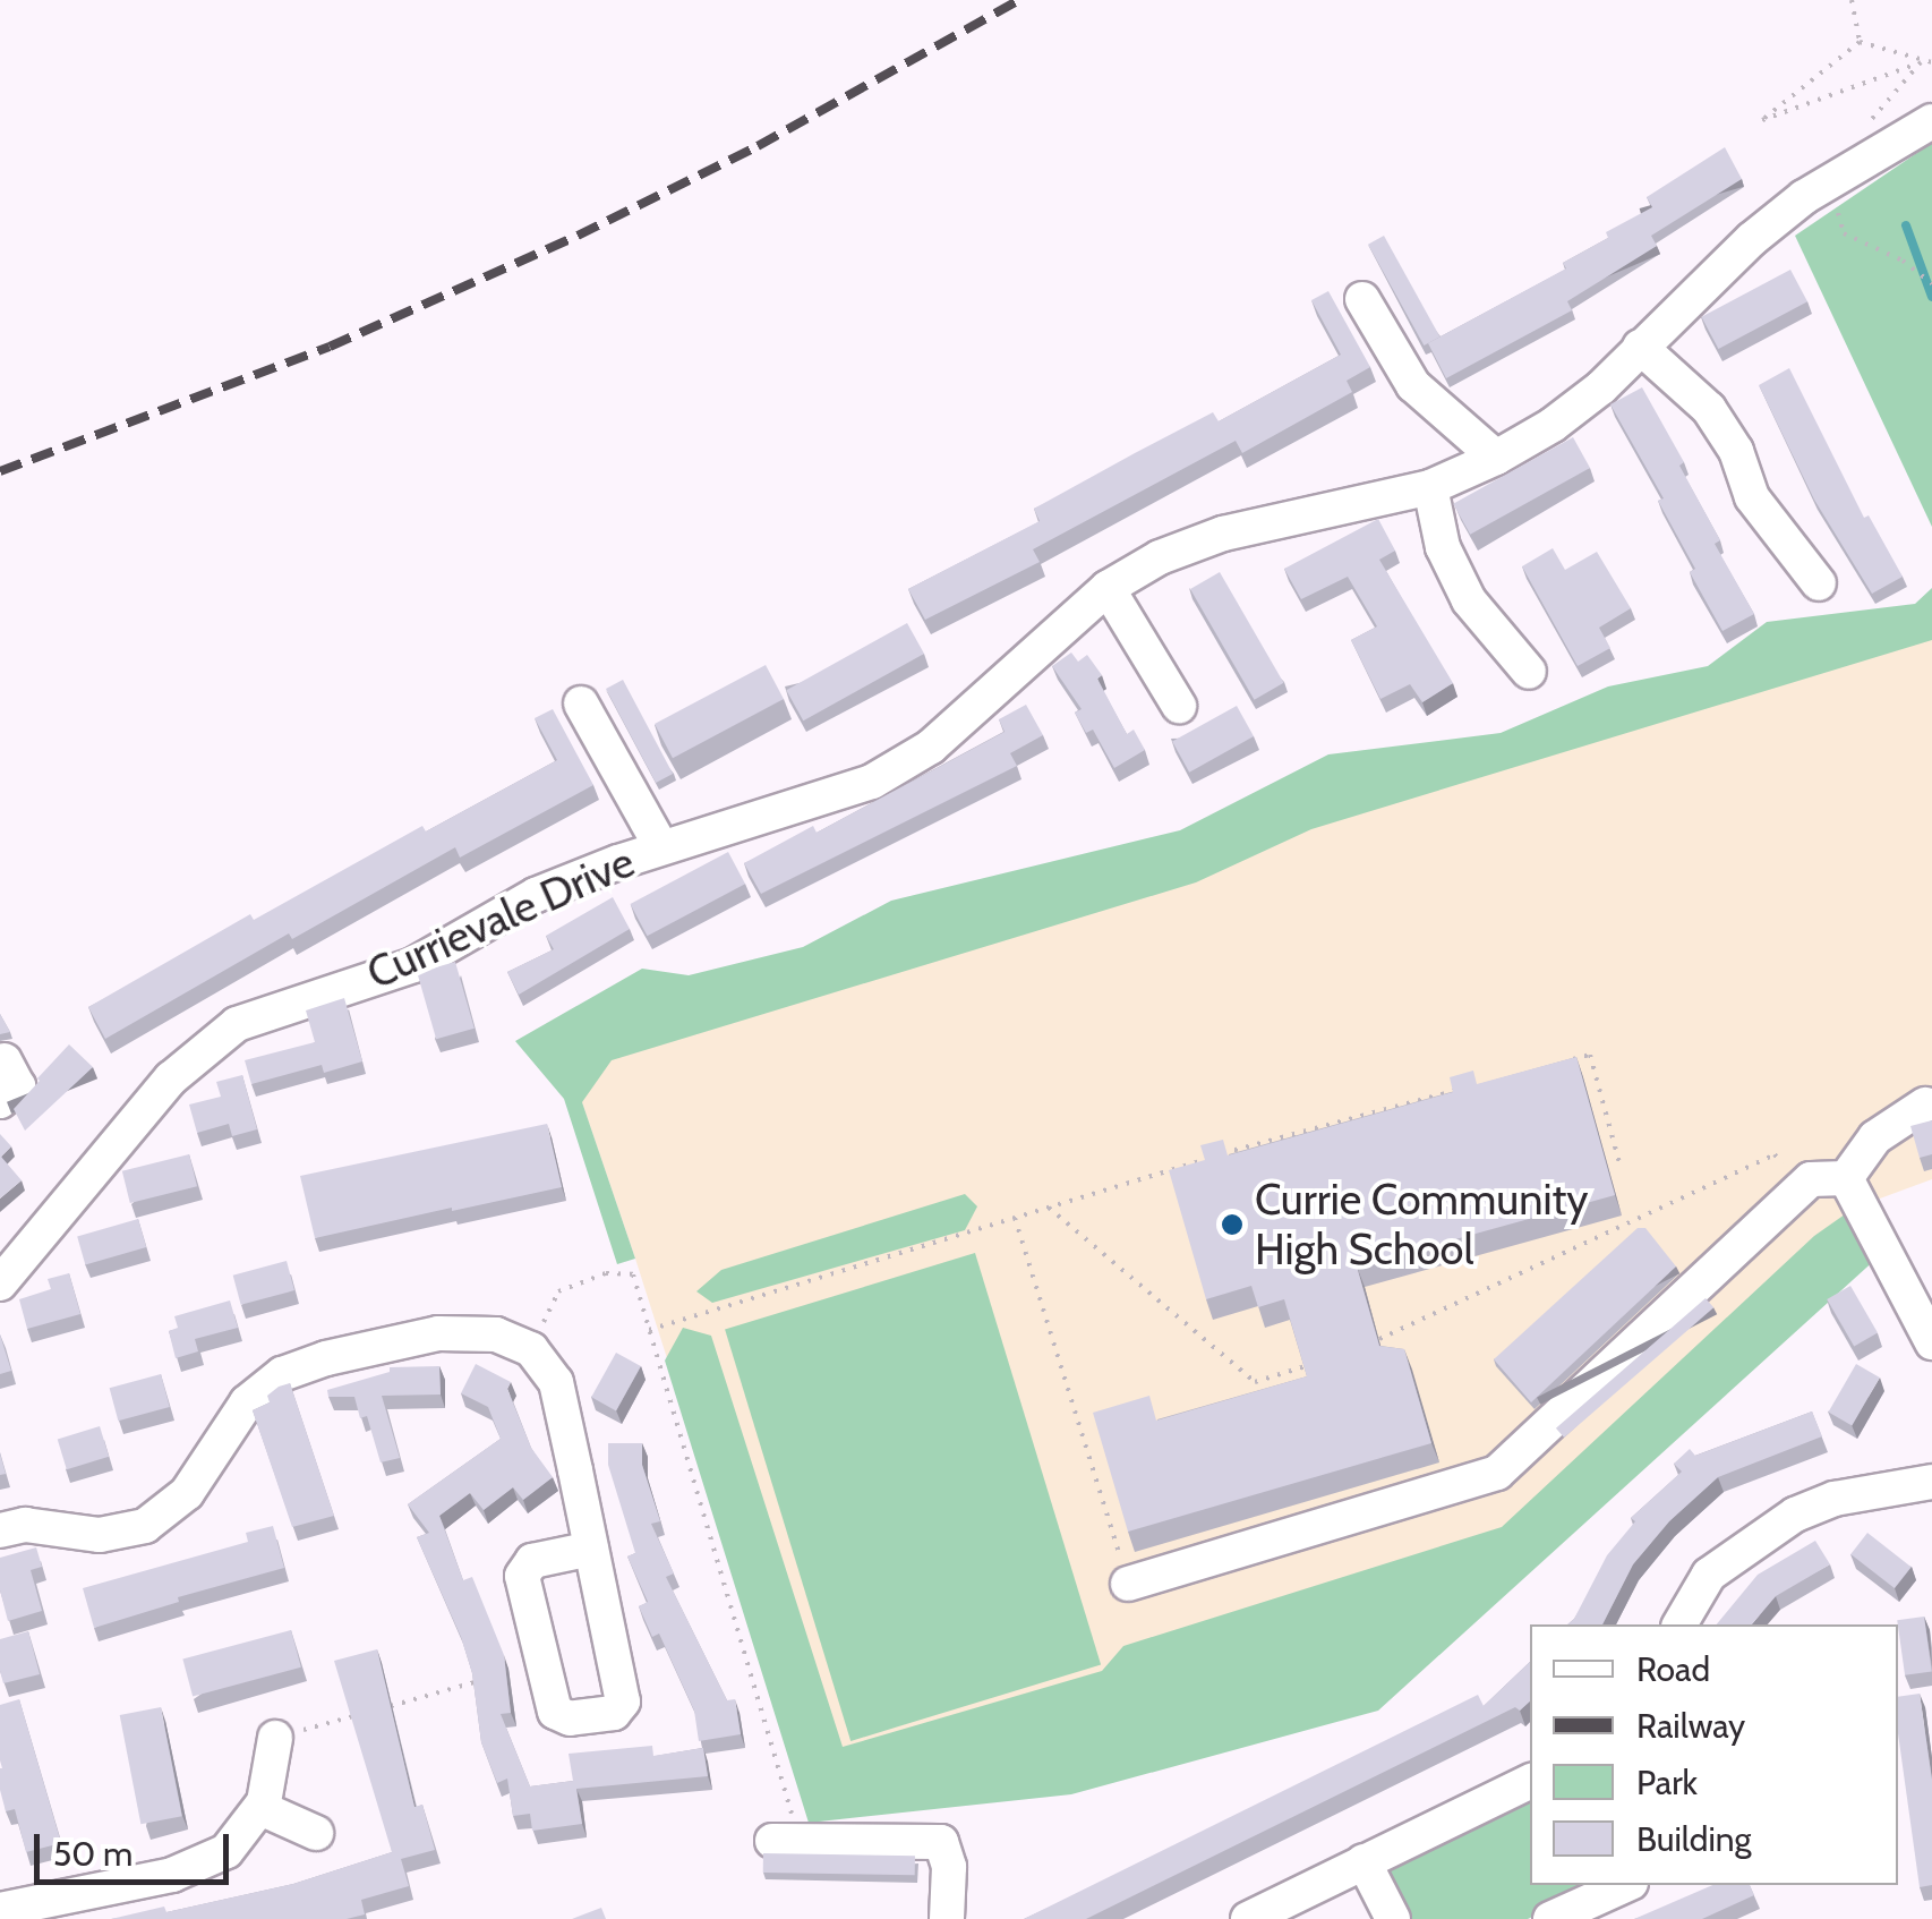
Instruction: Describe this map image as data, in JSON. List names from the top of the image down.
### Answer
{
  "streets": {
    "street": ["Currievale Drive"]
  },
  "places": ["Currie Community High School"],
  "legend": [
    "Road",
    "Railway",
    "Park",
    "Building"
  ],
  "scale_bar": "50 m"
}
